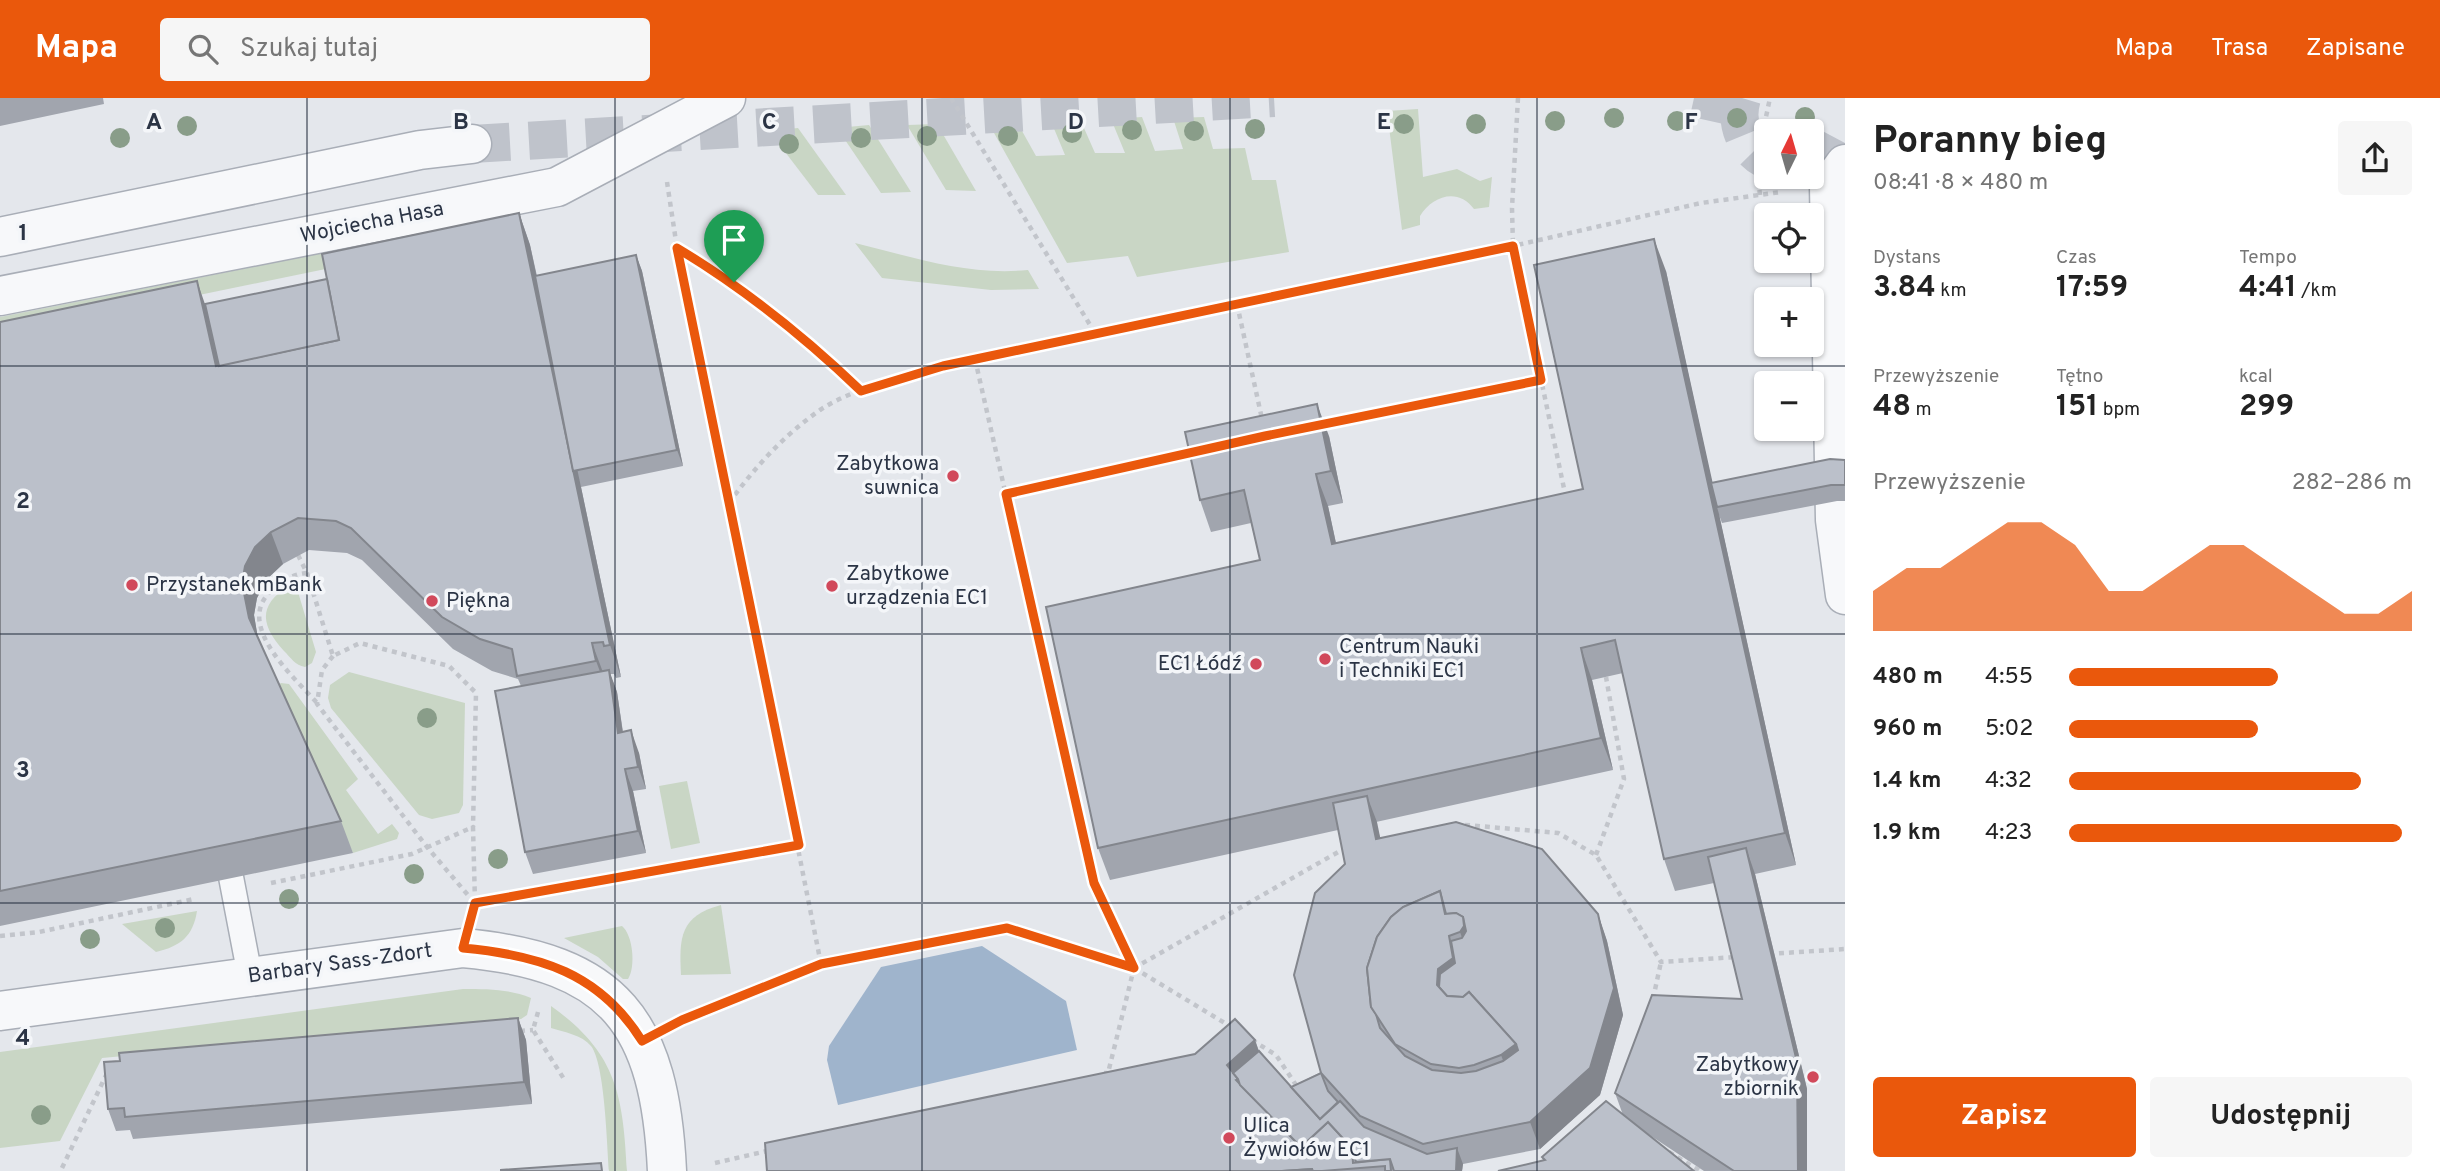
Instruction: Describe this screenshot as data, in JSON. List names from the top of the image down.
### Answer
{
  "streets": {
    "street": ["Wojciecha Hasa", "Barbary Sass-Zdort"]
  },
  "places": [
    "Zabytkowa suwnica",
    "Przystanek mBank",
    "Zabytkowe urządzenia EC1",
    "Piękna",
    "Centrum Nauki i Techniki EC1",
    "EC1 Łódź",
    "Zabytkowy zbiornik",
    "Ulica Żywiołów EC1"
  ],
  "north": "top",
  "page": {
    "header": "Mapa",
    "search": "Szukaj tutaj",
    "nav": ["Mapa", "Trasa", "Zapisane"],
    "heading": ["Poranny bieg", "08:41 · 8 × 480 m"],
    "map_buttons": ["+", "−"],
    "stats": [
      ["Dystans", "3.84 km"],
      ["Czas", "17:59"],
      ["Tempo", "4:41 /km"],
      ["Przewyższenie", "48 m"],
      ["Tętno", "151 bpm"],
      ["kcal", "299"]
    ],
    "chart": ["Przewyższenie", "282–286 m"],
    "list": [
      {
        "name": "480 m",
        "note": "4:55"
      },
      {
        "name": "960 m",
        "note": "5:02"
      },
      {
        "name": "1.4 km",
        "note": "4:32"
      },
      {
        "name": "1.9 km",
        "note": "4:23"
      }
    ],
    "buttons": ["Zapisz", "Udostępnij"]
  },
  "grid": {
    "columns": [
      "A",
      "B",
      "C",
      "D",
      "E",
      "F"
    ],
    "rows": [
      "1",
      "2",
      "3",
      "4"
    ]
  }
}
